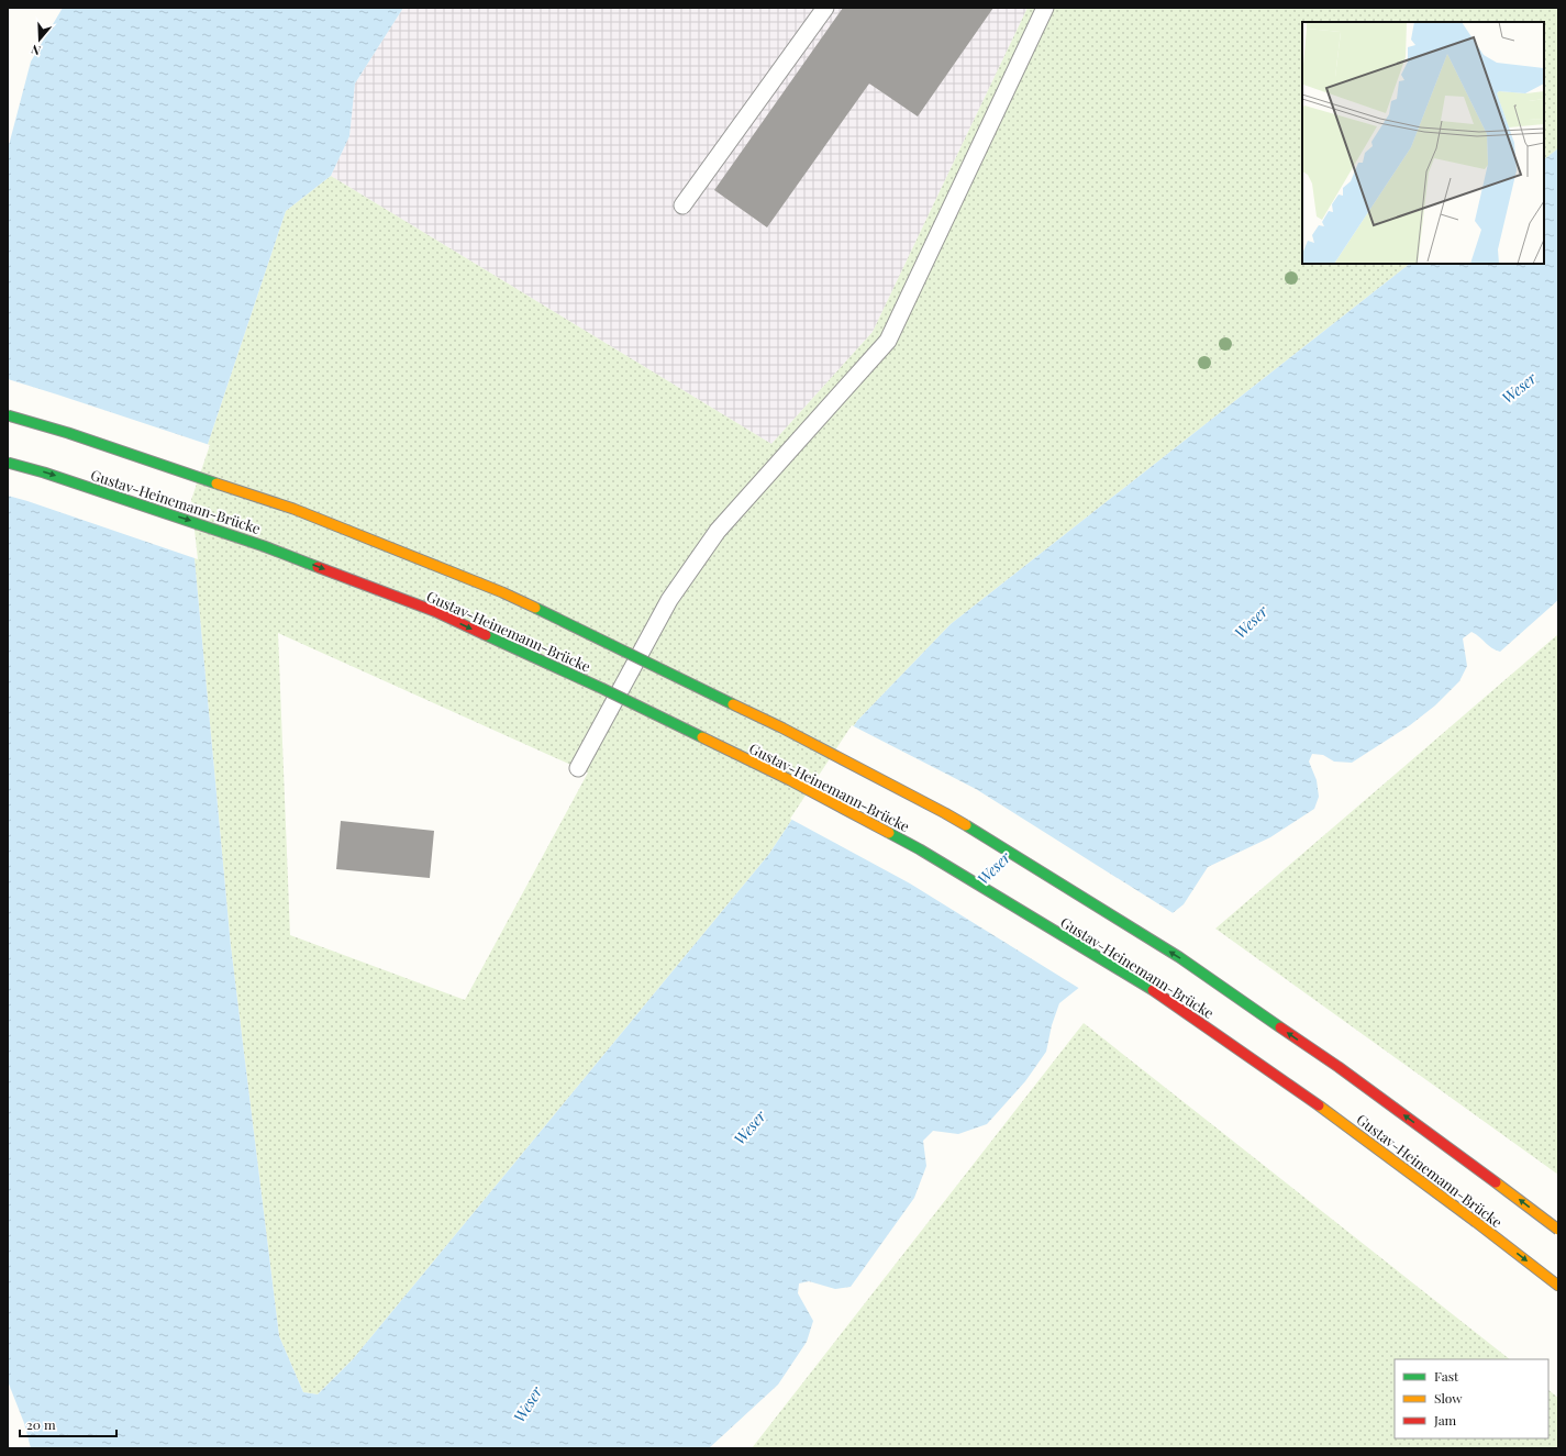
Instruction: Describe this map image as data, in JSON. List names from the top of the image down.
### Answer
{
  "streets": {
    "main road": ["Gustav-Heinemann-Brücke"]
  },
  "water": ["Weser"],
  "legend": ["Fast", "Slow", "Jam"],
  "scale_bar": "20 m",
  "north": "bottom"
}
